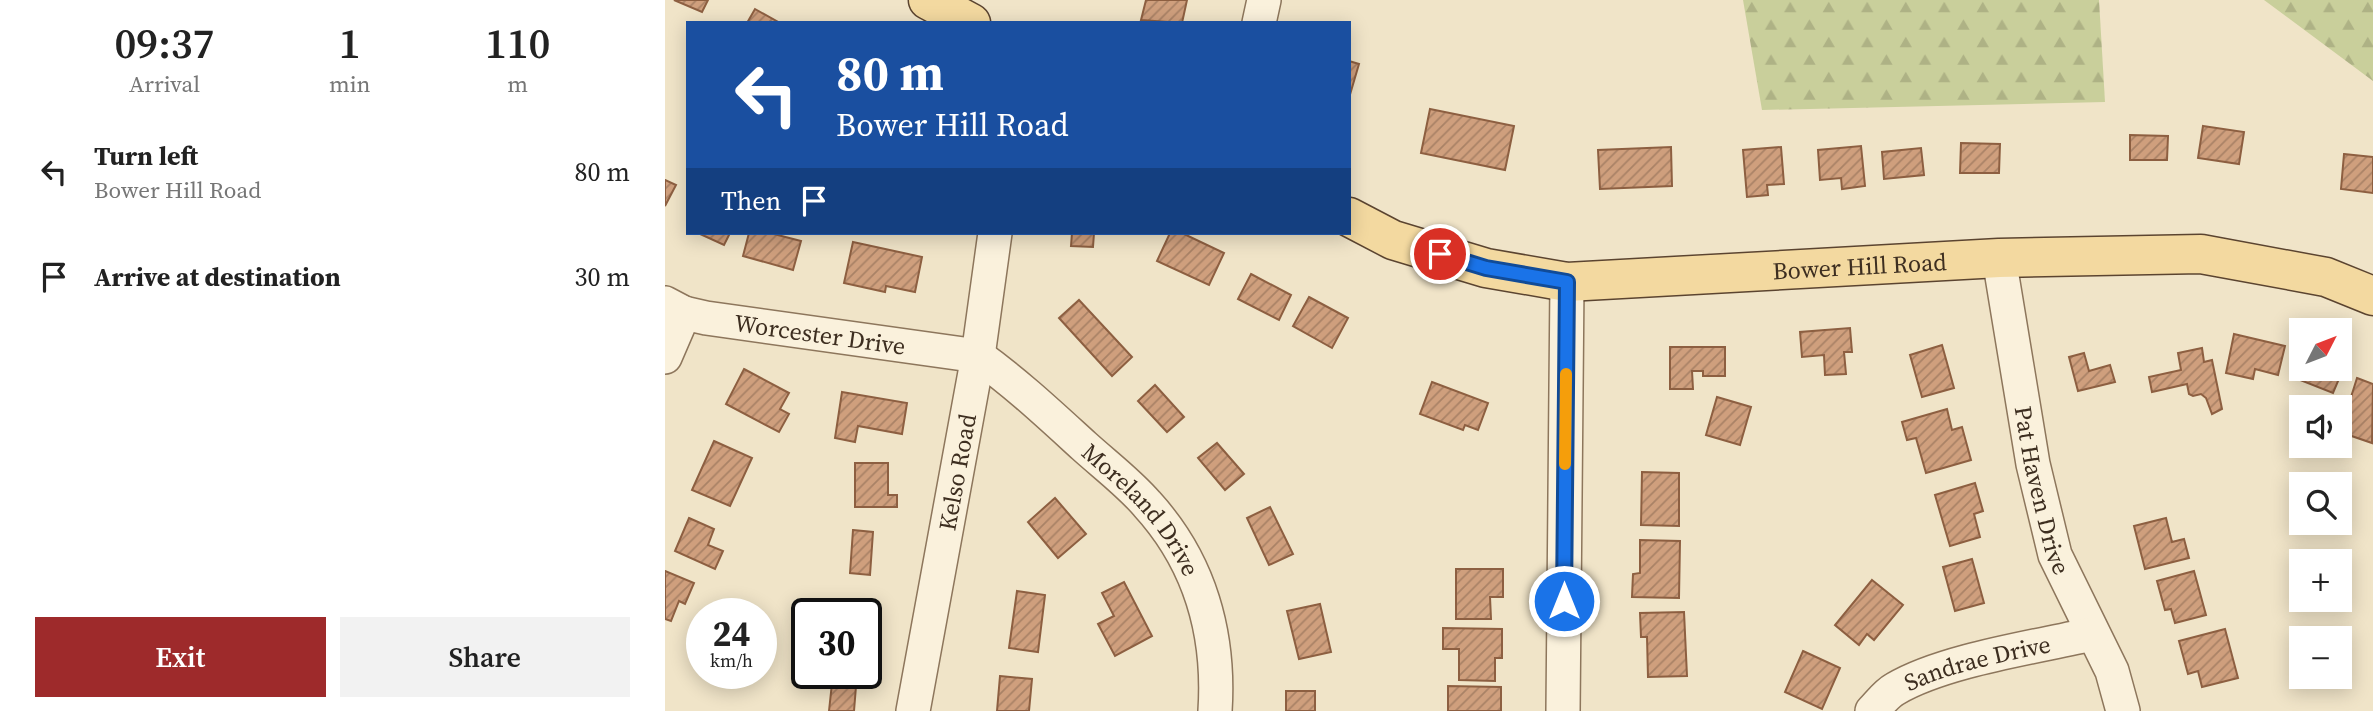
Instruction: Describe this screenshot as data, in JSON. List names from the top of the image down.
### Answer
{
  "streets": {
    "main road": ["Bower Hill Road"],
    "street": [
      "Worcester Drive",
      "Kelso Road",
      "Pat Haven Drive",
      "Moreland Drive",
      "Sandrae Drive"
    ]
  },
  "crossings": [
    ["Bower Hill Road", "Pat Haven Drive"],
    ["Worcester Drive", "Kelso Road"],
    ["Worcester Drive", "Moreland Drive"],
    ["Kelso Road", "Moreland Drive"],
    ["Pat Haven Drive", "Sandrae Drive"]
  ],
  "north": "top right",
  "page": {
    "eta": [
      "09:37",
      "Arrival",
      "1",
      "min",
      "110",
      "m"
    ],
    "turn": ["80 m", "Bower Hill Road"],
    "list": [
      {
        "name": "Turn left",
        "note": "Bower Hill Road",
        "value": "80 m"
      },
      {
        "name": "Arrive at destination",
        "value": "30 m"
      }
    ],
    "then": "Then",
    "map_buttons": ["+", "−"],
    "speed": "24 km/h",
    "limit": "30",
    "buttons": ["Exit", "Share"]
  }
}
